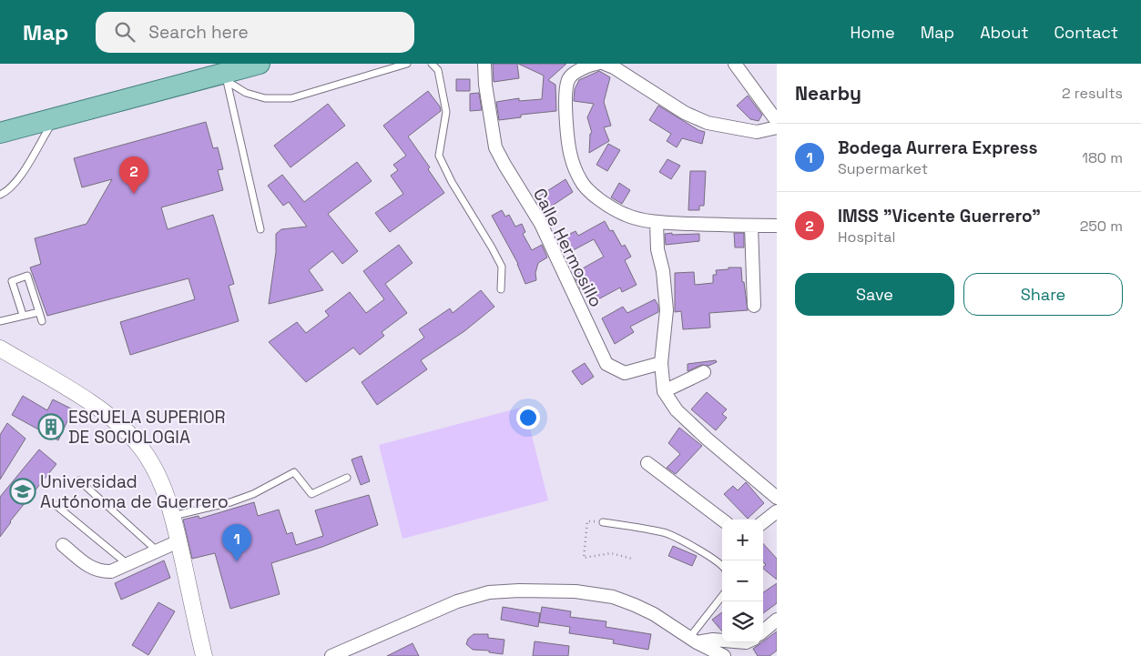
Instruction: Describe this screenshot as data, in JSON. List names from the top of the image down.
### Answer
{
  "streets": {
    "street": ["Calle Hermosillo"]
  },
  "places": {
    "building": ["ESCUELA SUPERIOR DE SOCIOLOGIA"],
    "school or university": ["Universidad Autónoma de Guerrero"]
  },
  "page": {
    "header": "Map",
    "search": "Search here",
    "nav": [
      "Home",
      "Map",
      "About",
      "Contact"
    ],
    "heading": ["Nearby", "2 results"],
    "list": [
      {
        "mark": "1",
        "name": "Bodega Aurrera Express",
        "note": "Supermarket",
        "value": "180 m"
      },
      {
        "mark": "2",
        "name": "IMSS \"Vicente Guerrero\"",
        "note": "Hospital",
        "value": "250 m"
      }
    ],
    "pins": ["2", "1"],
    "buttons": ["Save", "Share"],
    "map_buttons": ["+", "−"]
  }
}
